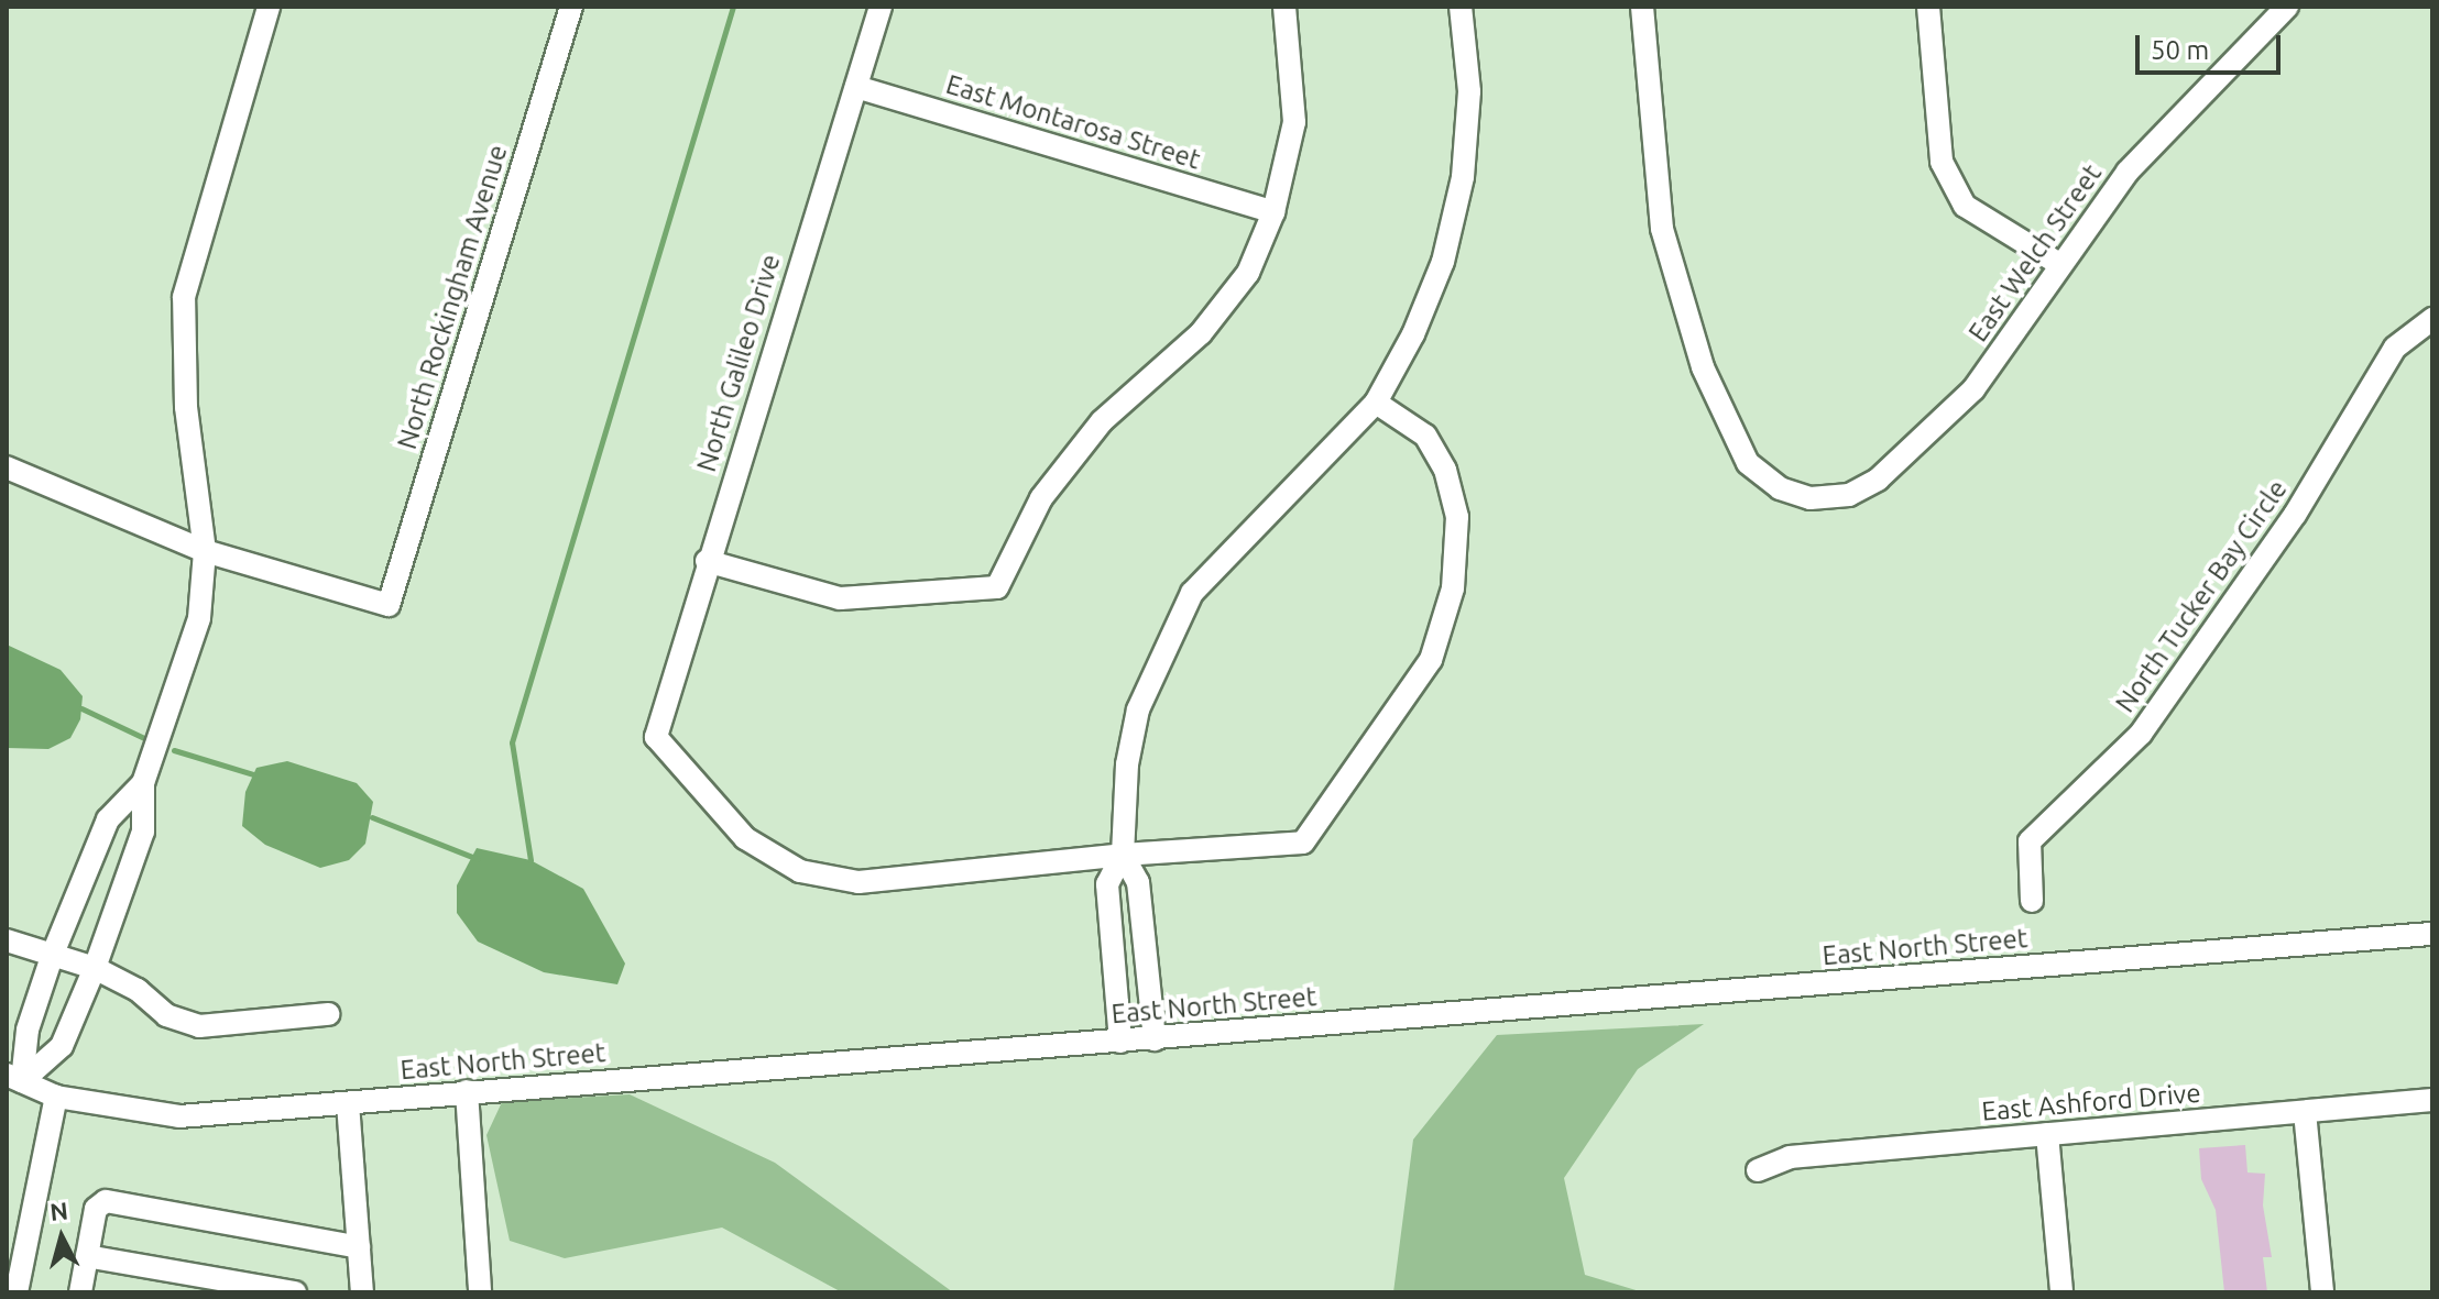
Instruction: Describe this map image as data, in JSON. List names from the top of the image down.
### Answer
{
  "streets": {
    "street": [
      "East Montarosa Street",
      "East Welch Street",
      "North Rockingham Avenue",
      "North Galileo Drive",
      "North Tucker Bay Circle",
      "East North Street",
      "East Ashford Drive"
    ]
  },
  "crossings": [
    ["East Montarosa Street", "North Galileo Drive"]
  ],
  "scale_bar": "50 m",
  "north": "top"
}
